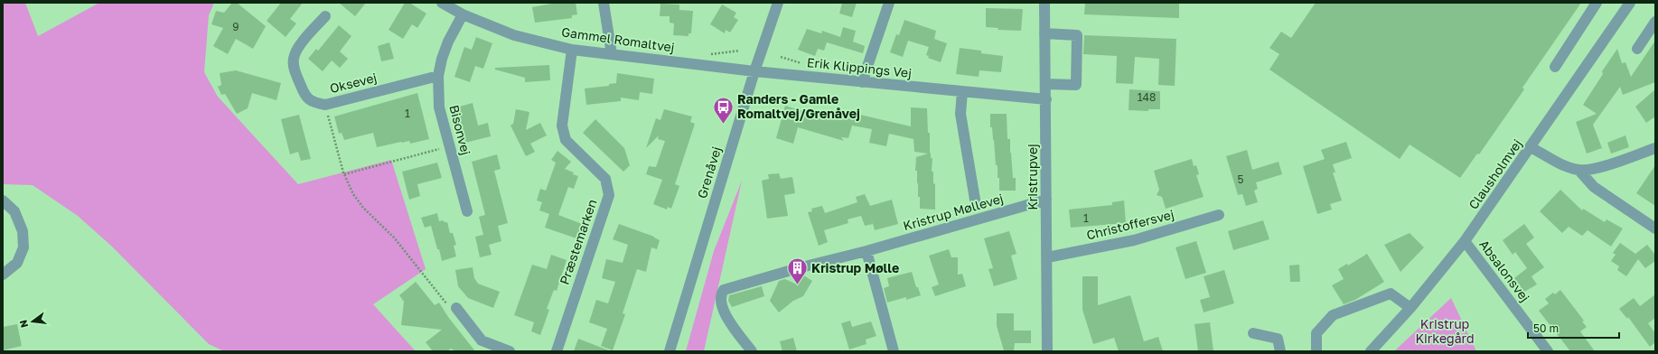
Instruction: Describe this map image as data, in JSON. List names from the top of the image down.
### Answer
{
  "streets": {
    "street": [
      "Gammel Romaltvej",
      "Erik Klippings Vej",
      "Oksevej",
      "Bisonvej",
      "Grenåvej",
      "Clausholmvej",
      "Kristrupvej",
      "Kristrup Møllevej",
      "Christoffersvej",
      "Præstemarken",
      "Absalonsvej"
    ]
  },
  "crossings": [
    ["Gammel Romaltvej", "Erik Klippings Vej"],
    ["Gammel Romaltvej", "Bisonvej"],
    ["Gammel Romaltvej", "Grenåvej"],
    ["Gammel Romaltvej", "Præstemarken"],
    ["Erik Klippings Vej", "Grenåvej"],
    ["Erik Klippings Vej", "Kristrupvej"],
    ["Oksevej", "Bisonvej"],
    ["Clausholmvej", "Absalonsvej"],
    ["Kristrupvej", "Kristrup Møllevej"],
    ["Kristrupvej", "Christoffersvej"]
  ],
  "parks": ["Kristrup Kirkegård"],
  "places": {
    "bus stop": ["Randers - Gamle Romaltvej/Grenåvej"],
    "building": ["Kristrup Mølle"]
  },
  "house_numbers": [
    "9",
    "148",
    "1",
    "5",
    "1"
  ],
  "scale_bar": "50 m",
  "north": "left"
}
